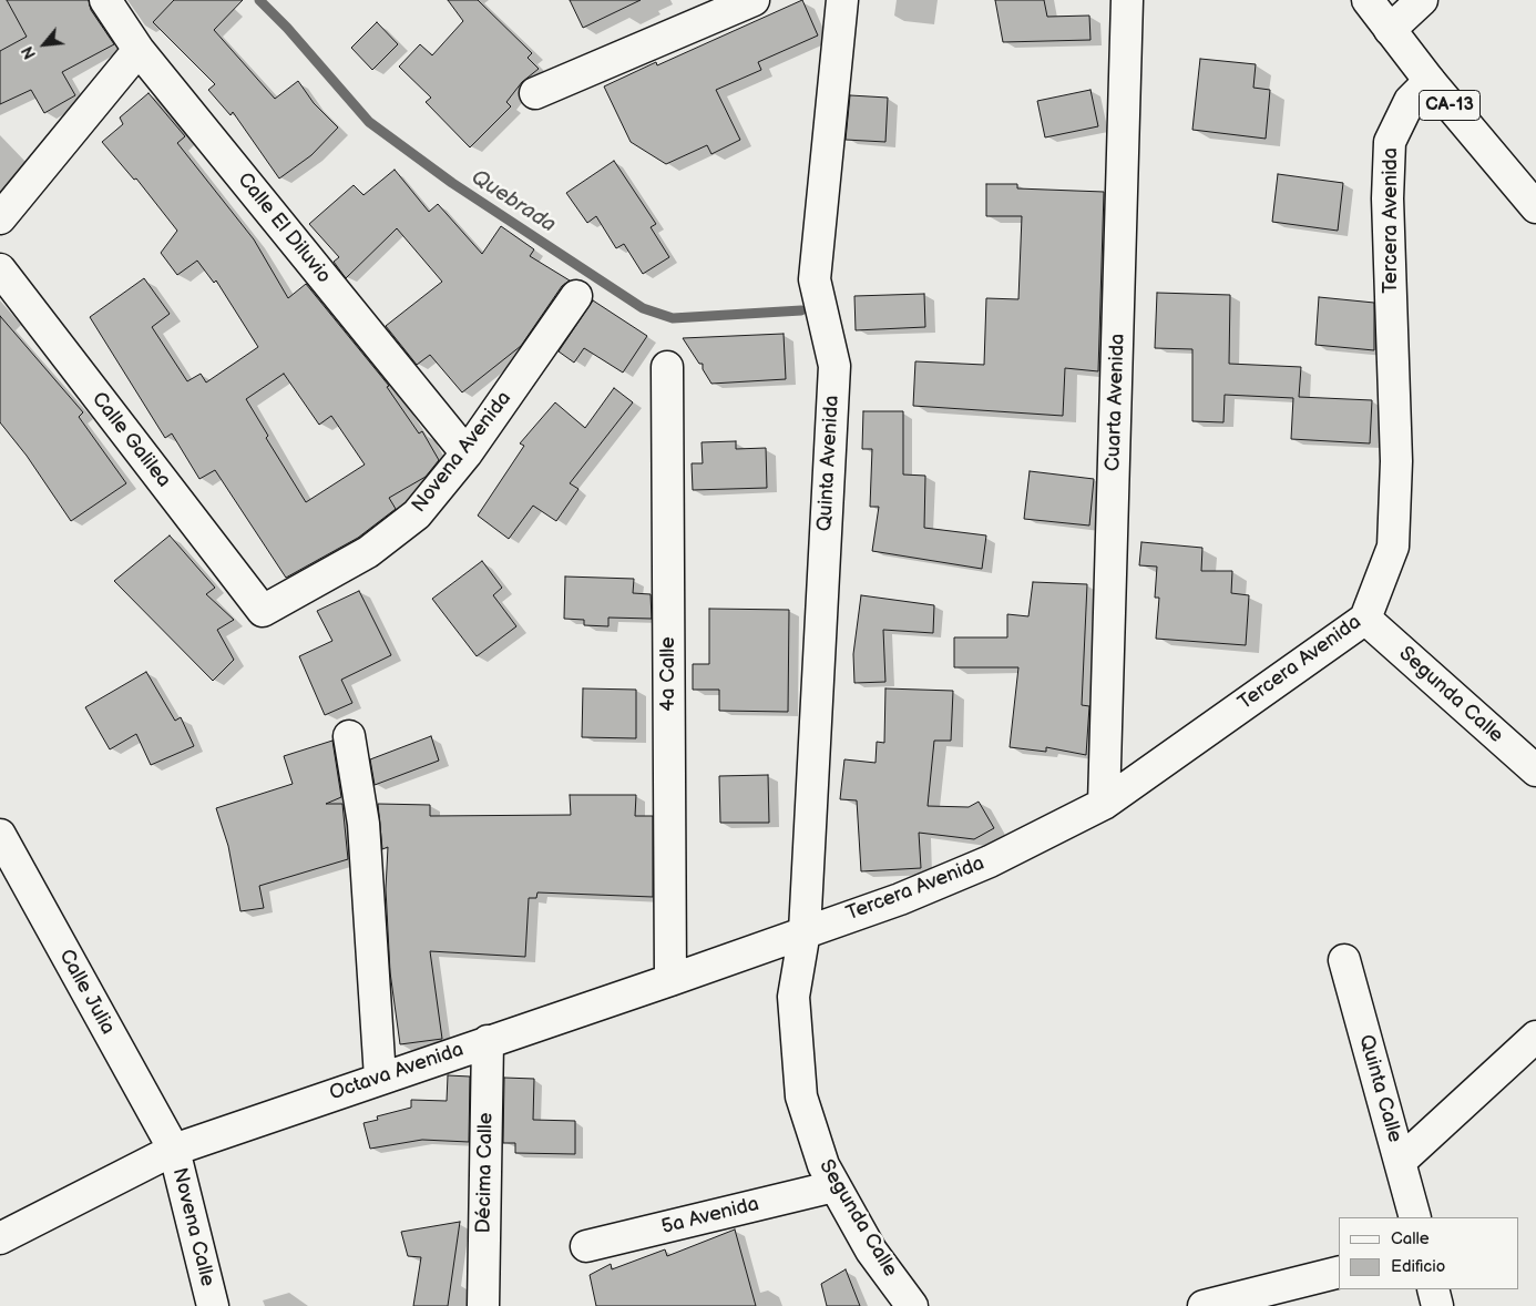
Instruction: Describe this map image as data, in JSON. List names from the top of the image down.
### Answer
{
  "streets": {
    "street": [
      "CA-13",
      "Tercera Avenida",
      "Calle El Diluvio",
      "Cuarta Avenida",
      "Calle Galilea",
      "Novena Avenida",
      "Quinta Avenida",
      "4a Calle",
      "Segunda Calle",
      "Calle Julia",
      "Octava Avenida",
      "Quinta Calle",
      "Décima Calle",
      "5a Avenida",
      "Novena Calle"
    ]
  },
  "crossings": [
    ["CA-13", "Tercera Avenida"],
    ["Tercera Avenida", "Cuarta Avenida"],
    ["Tercera Avenida", "Quinta Avenida"],
    ["Tercera Avenida", "Segunda Calle"],
    ["Tercera Avenida", "Octava Avenida"],
    ["Calle El Diluvio", "Novena Avenida"],
    ["Calle Galilea", "Novena Avenida"],
    ["Quinta Avenida", "Segunda Calle"],
    ["Quinta Avenida", "Octava Avenida"],
    ["4a Calle", "Octava Avenida"],
    ["Segunda Calle", "Octava Avenida"],
    ["Segunda Calle", "5a Avenida"],
    ["Calle Julia", "Octava Avenida"],
    ["Calle Julia", "Novena Calle"],
    ["Octava Avenida", "Décima Calle"],
    ["Octava Avenida", "Novena Calle"]
  ],
  "water": ["Quebrada"],
  "legend": ["Calle", "Edificio"],
  "north": "bottom left"
}
